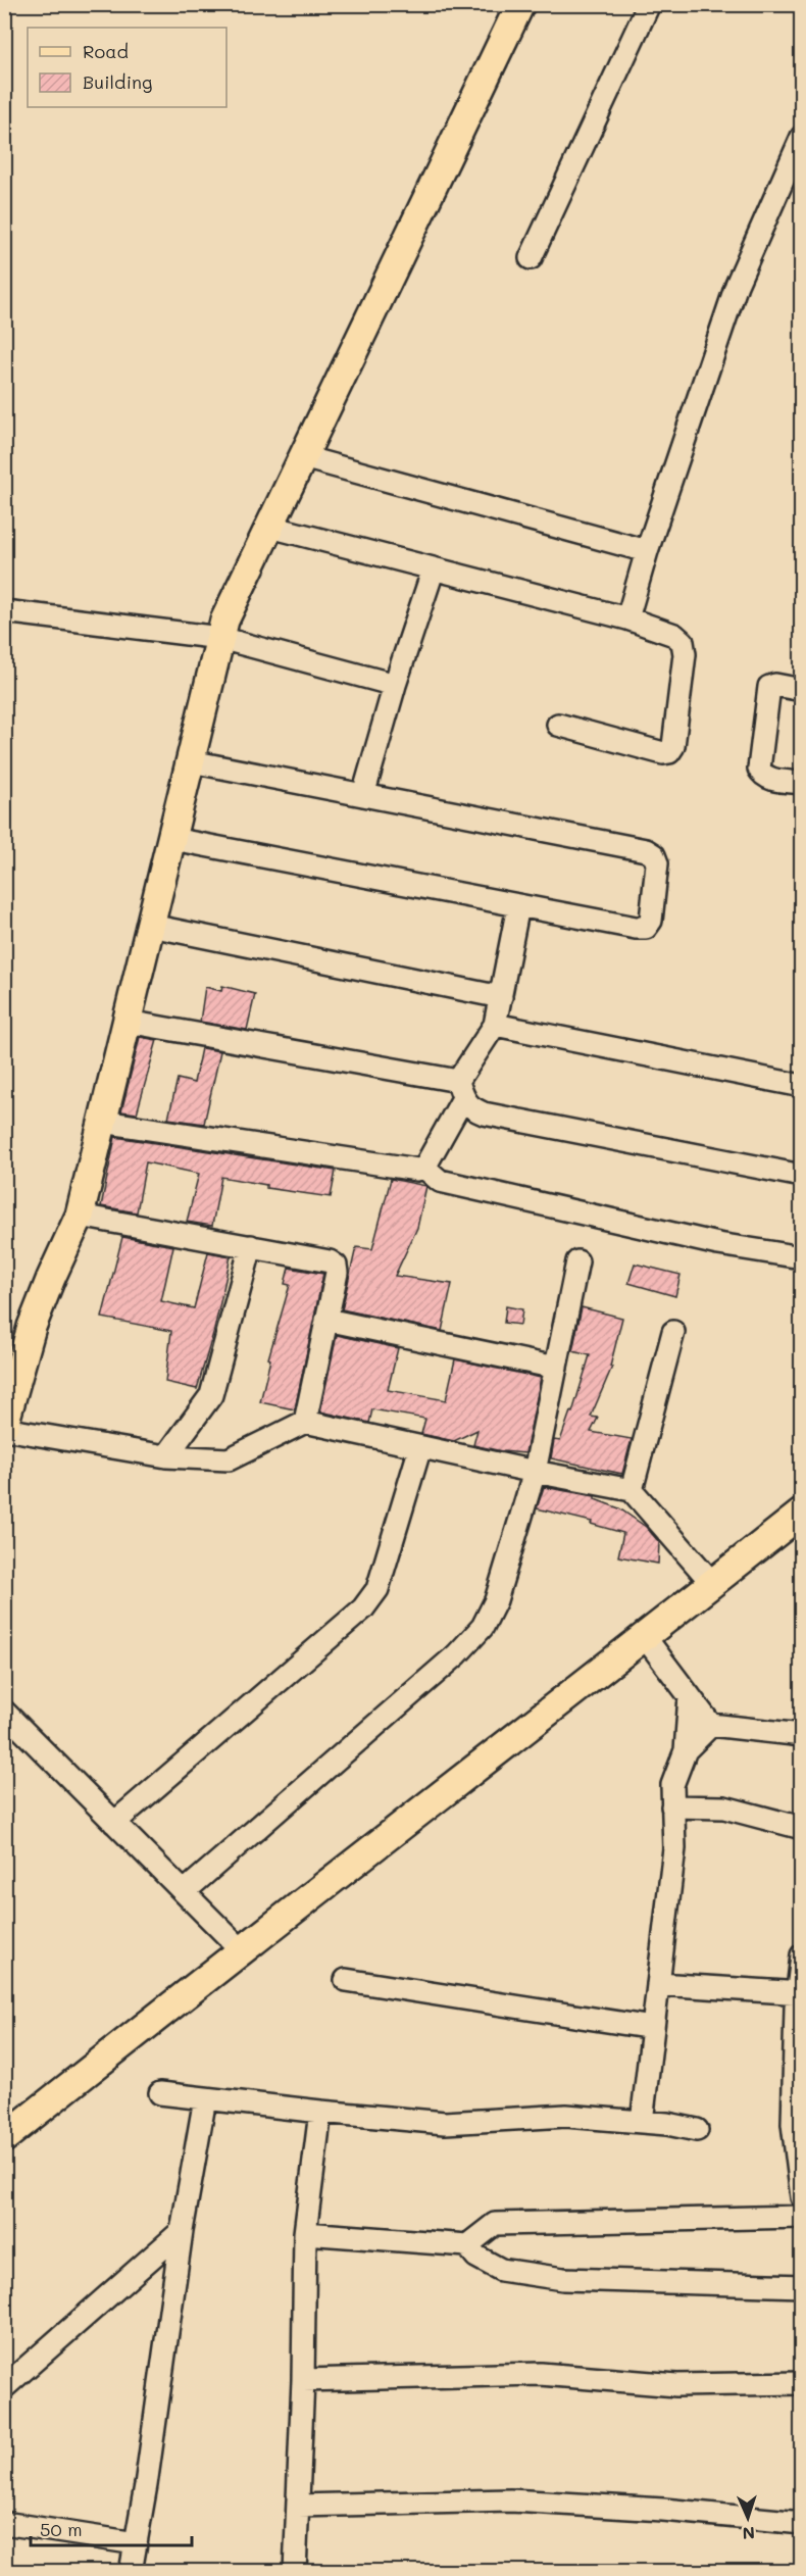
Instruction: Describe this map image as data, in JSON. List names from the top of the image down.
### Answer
{
  "legend": ["Road", "Building"],
  "scale_bar": "50 m",
  "north": "bottom"
}
